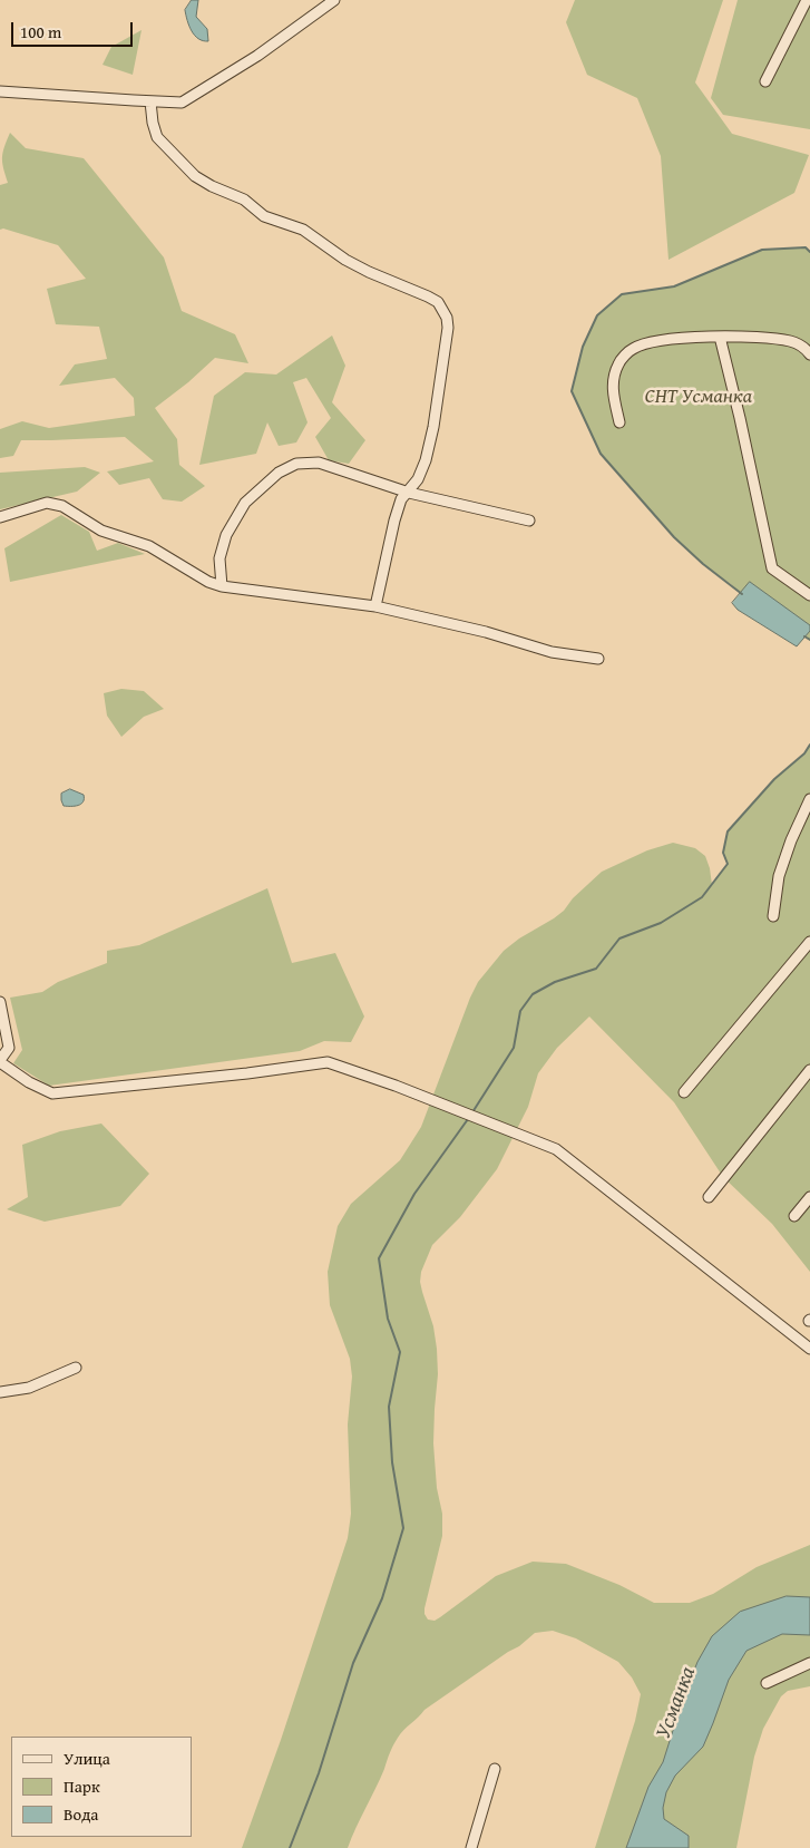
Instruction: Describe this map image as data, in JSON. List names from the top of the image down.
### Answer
{
  "water": ["Усманка"],
  "parks": ["СНТ Усманка"],
  "legend": ["Улица", "Парк", "Вода"],
  "scale_bar": "100 m"
}
